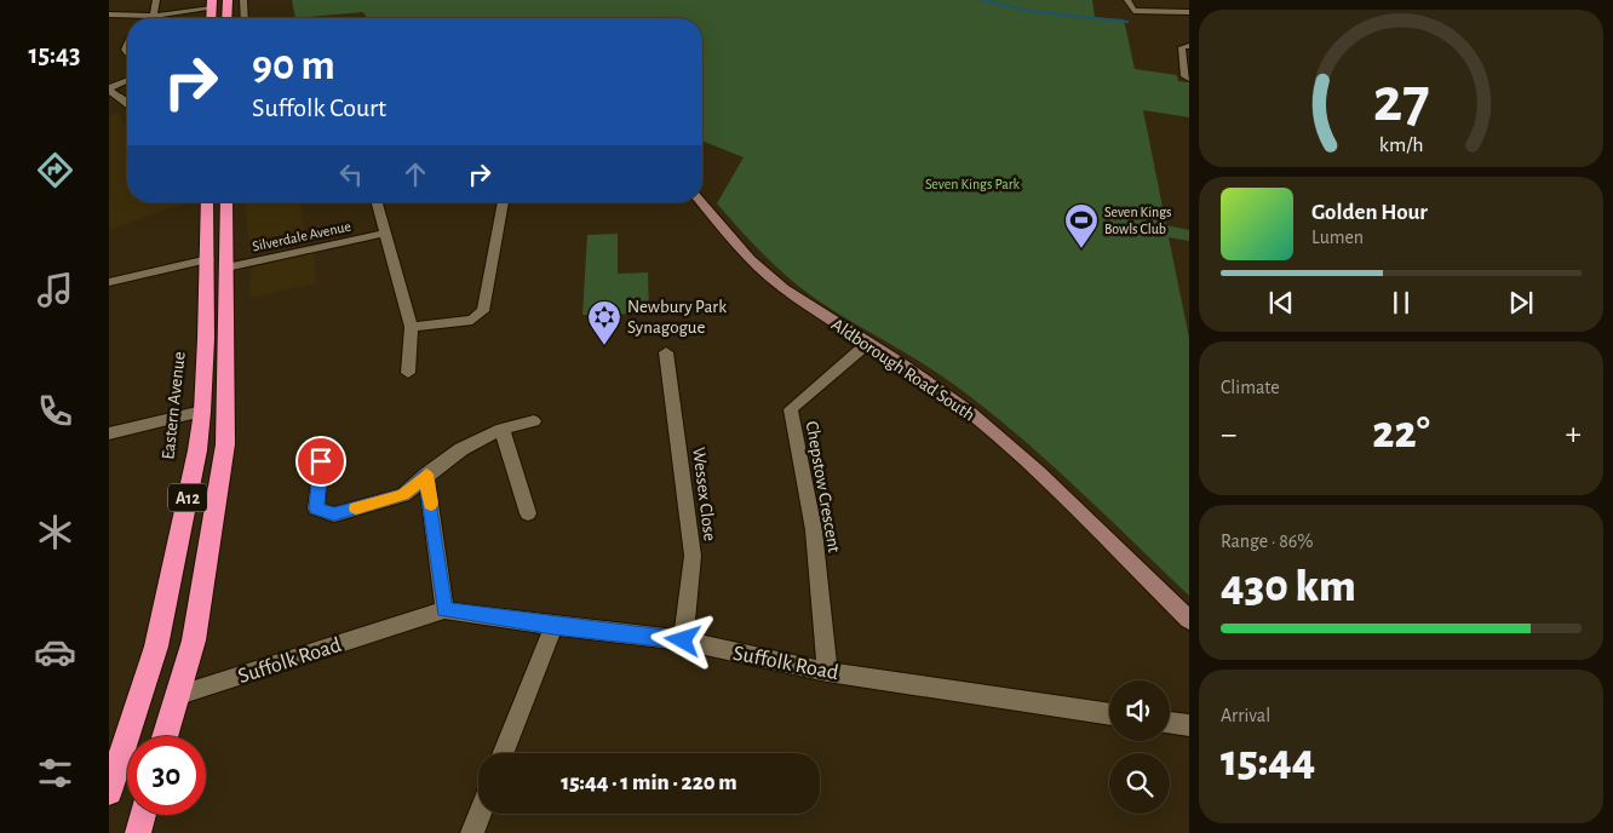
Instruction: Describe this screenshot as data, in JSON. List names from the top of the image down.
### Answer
{
  "streets": {
    "highway": ["Eastern Avenue", "A12"],
    "street": [
      "Silverdale Avenue",
      "Aldborough Road South",
      "Chepstow Crescent",
      "Wessex Close",
      "Suffolk Road"
    ]
  },
  "crossings": [
    ["Silverdale Avenue", "Eastern Avenue"],
    ["Aldborough Road South", "Chepstow Crescent"],
    ["Eastern Avenue", "Suffolk Road"],
    ["Chepstow Crescent", "Suffolk Road"],
    ["Wessex Close", "Suffolk Road"]
  ],
  "parks": ["Seven Kings Park"],
  "places": {
    "sports": ["Seven Kings Bowls Club"],
    "synagogue": ["Newbury Park Synagogue"]
  },
  "page": {
    "tabs": "15:43",
    "turn": ["90 m", "Suffolk Court"],
    "song": ["Golden Hour", "Lumen"],
    "tile": [
      "Climate",
      ["Range · 86%", "430 km"],
      ["Arrival", "15:44"]
    ],
    "heat": ["−", "22°", "+"],
    "limit": "30",
    "trip": "15:44 · 1 min · 220 m",
    "gauge": ["27", "km/h"]
  }
}
